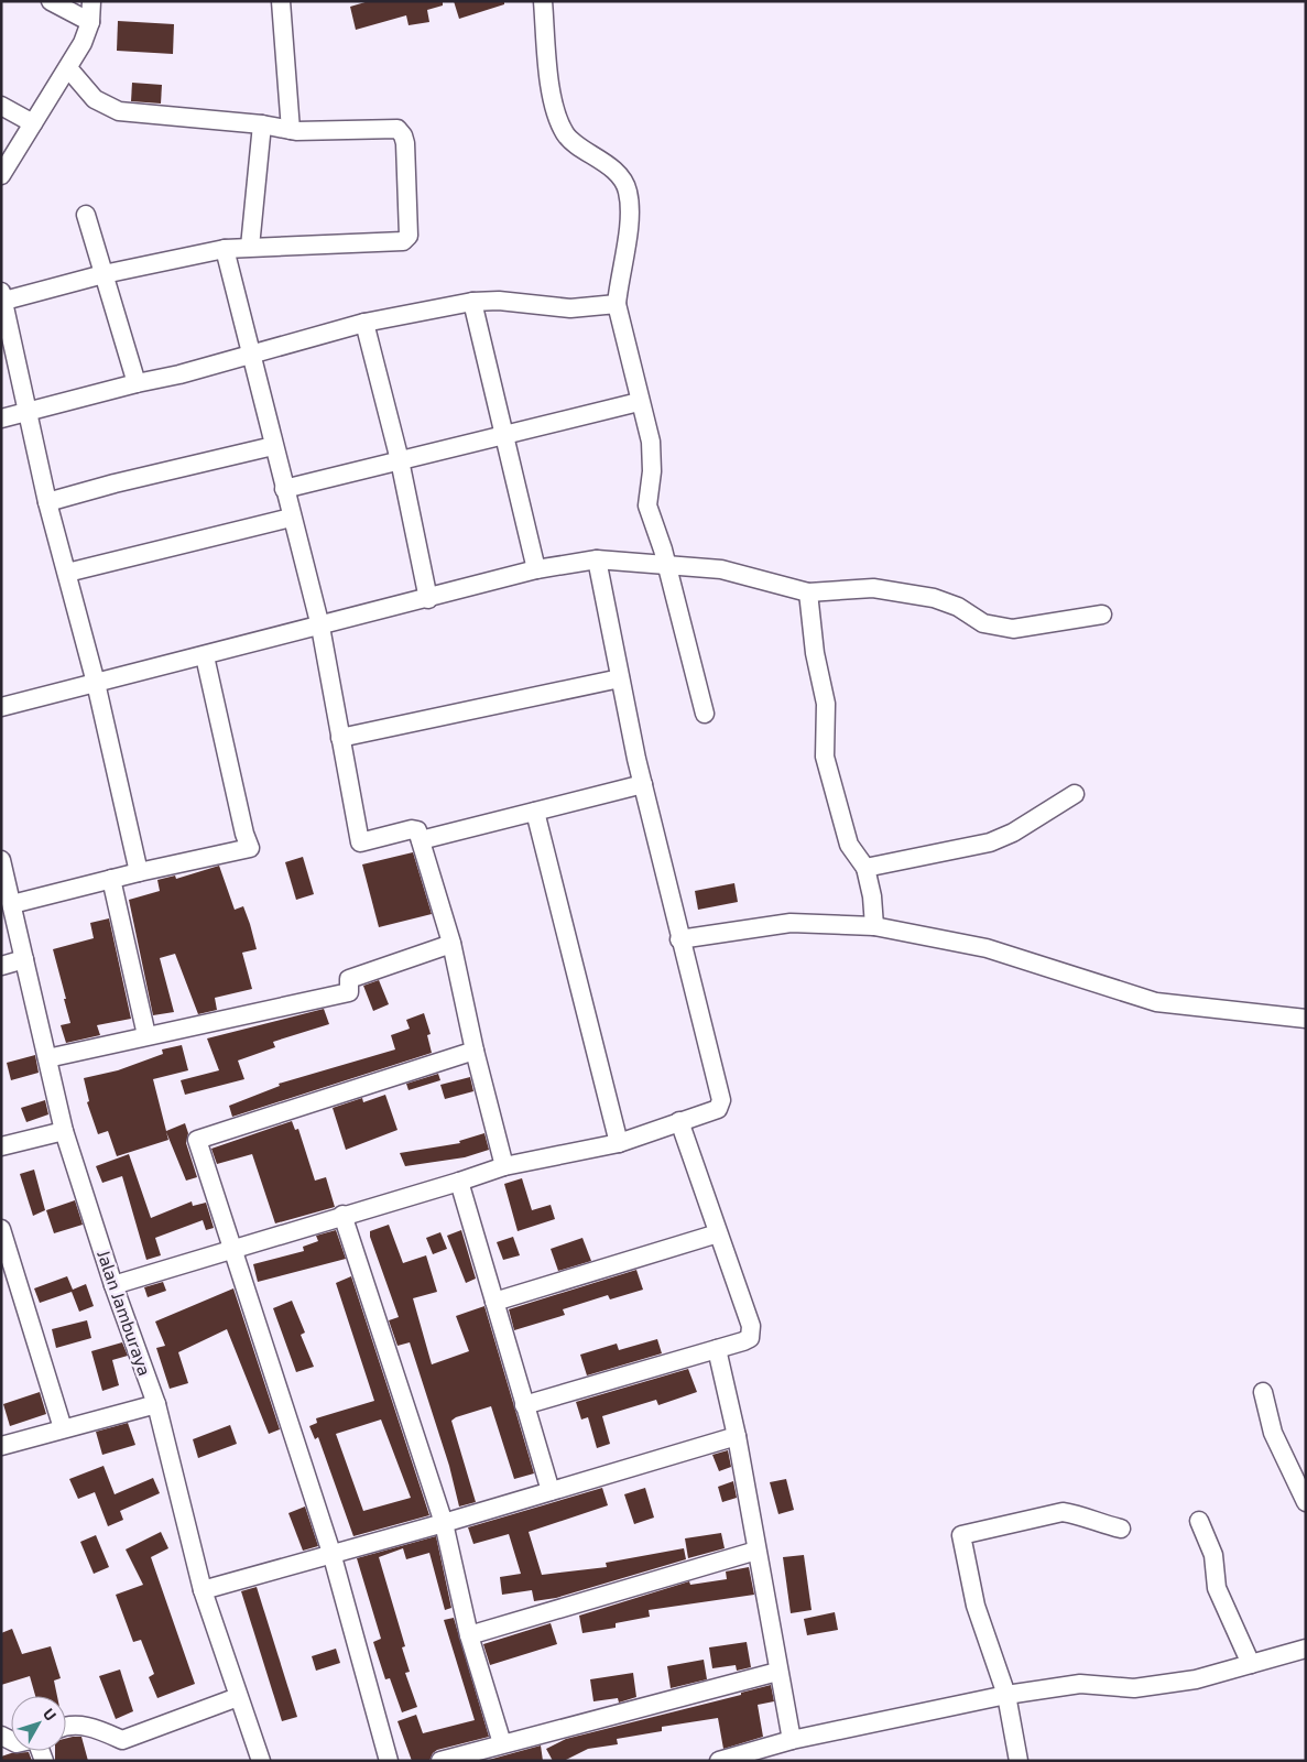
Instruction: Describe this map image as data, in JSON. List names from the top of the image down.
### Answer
{
  "streets": {
    "street": ["Jalan Jamburaya"]
  },
  "north": "top right"
}
